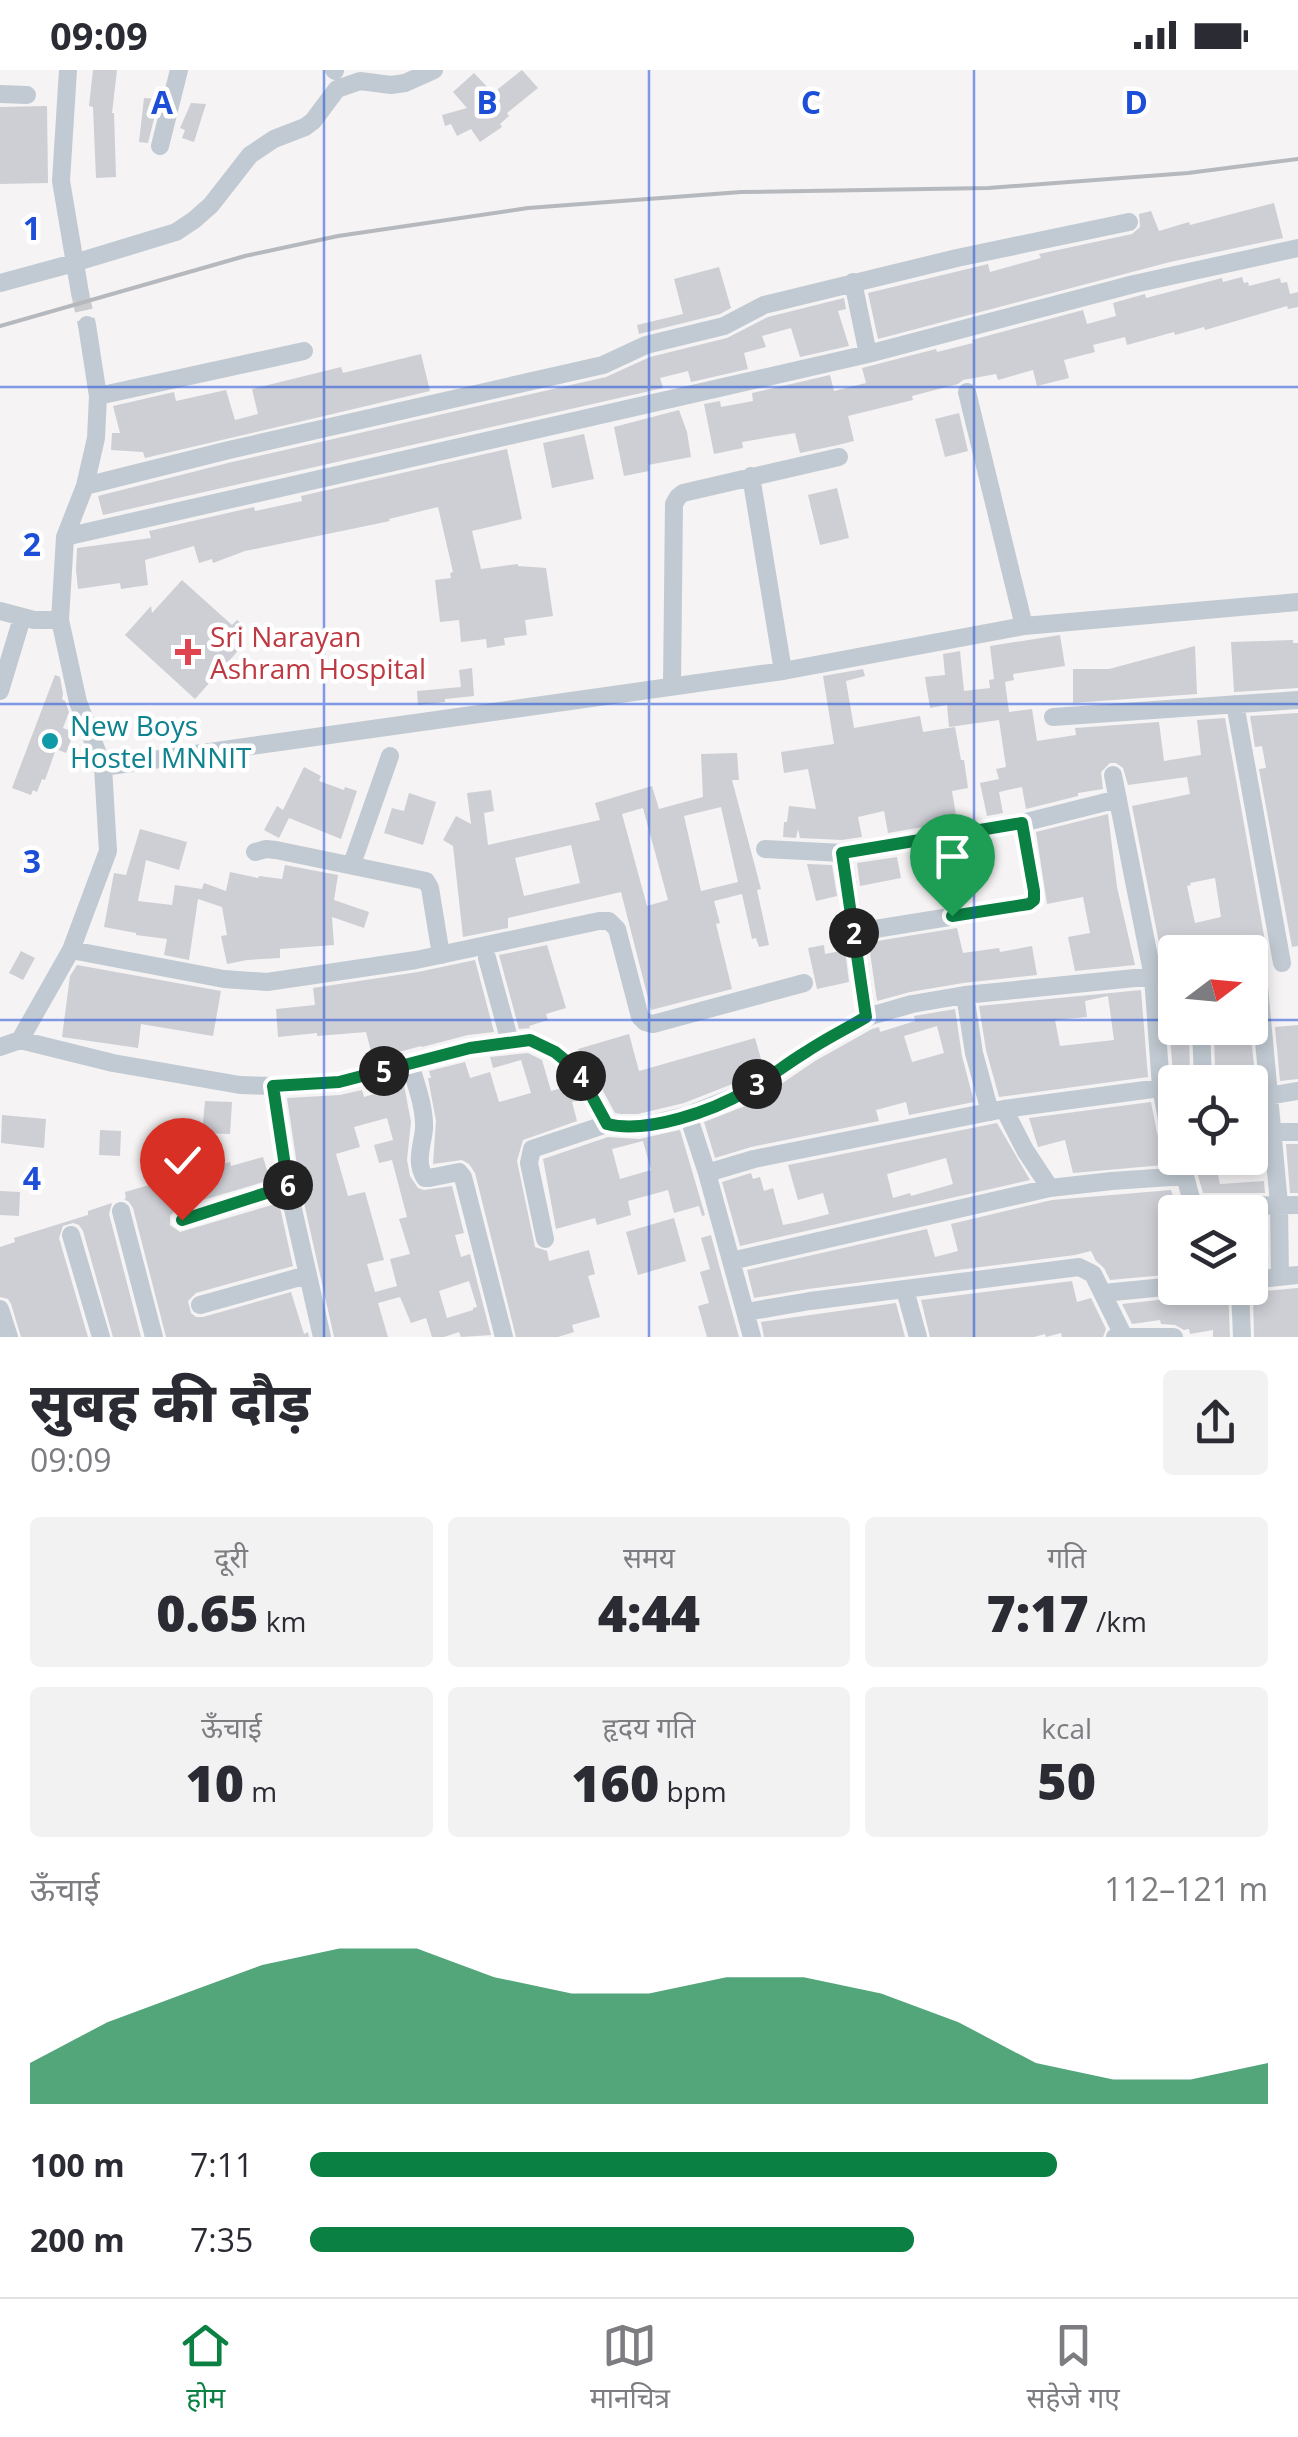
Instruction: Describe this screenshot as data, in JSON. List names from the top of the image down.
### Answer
{
  "places": {
    "health": ["Sri Narayan Ashram Hospital"],
    "other": ["New Boys Hostel MNNIT"]
  },
  "north": "right",
  "page": {
    "status": "09:09",
    "pins": [
      "2",
      "5",
      "4",
      "3",
      "6"
    ],
    "heading": ["सुबह की दौड़", "09:09"],
    "stats": [
      ["दूरी", "0.65 km"],
      ["समय", "4:44"],
      ["गति", "7:17 /km"],
      ["ऊँचाई", "10 m"],
      ["हृदय गति", "160 bpm"],
      ["kcal", "50"]
    ],
    "chart": ["ऊँचाई", "112–121 m"],
    "list": [
      {
        "name": "100 m",
        "note": "7:11"
      },
      {
        "name": "200 m",
        "note": "7:35"
      }
    ],
    "tabs": ["होम", "मानचित्र", "सहेजे गए"]
  },
  "grid": {
    "columns": [
      "A",
      "B",
      "C",
      "D"
    ],
    "rows": [
      "1",
      "2",
      "3",
      "4"
    ]
  }
}
